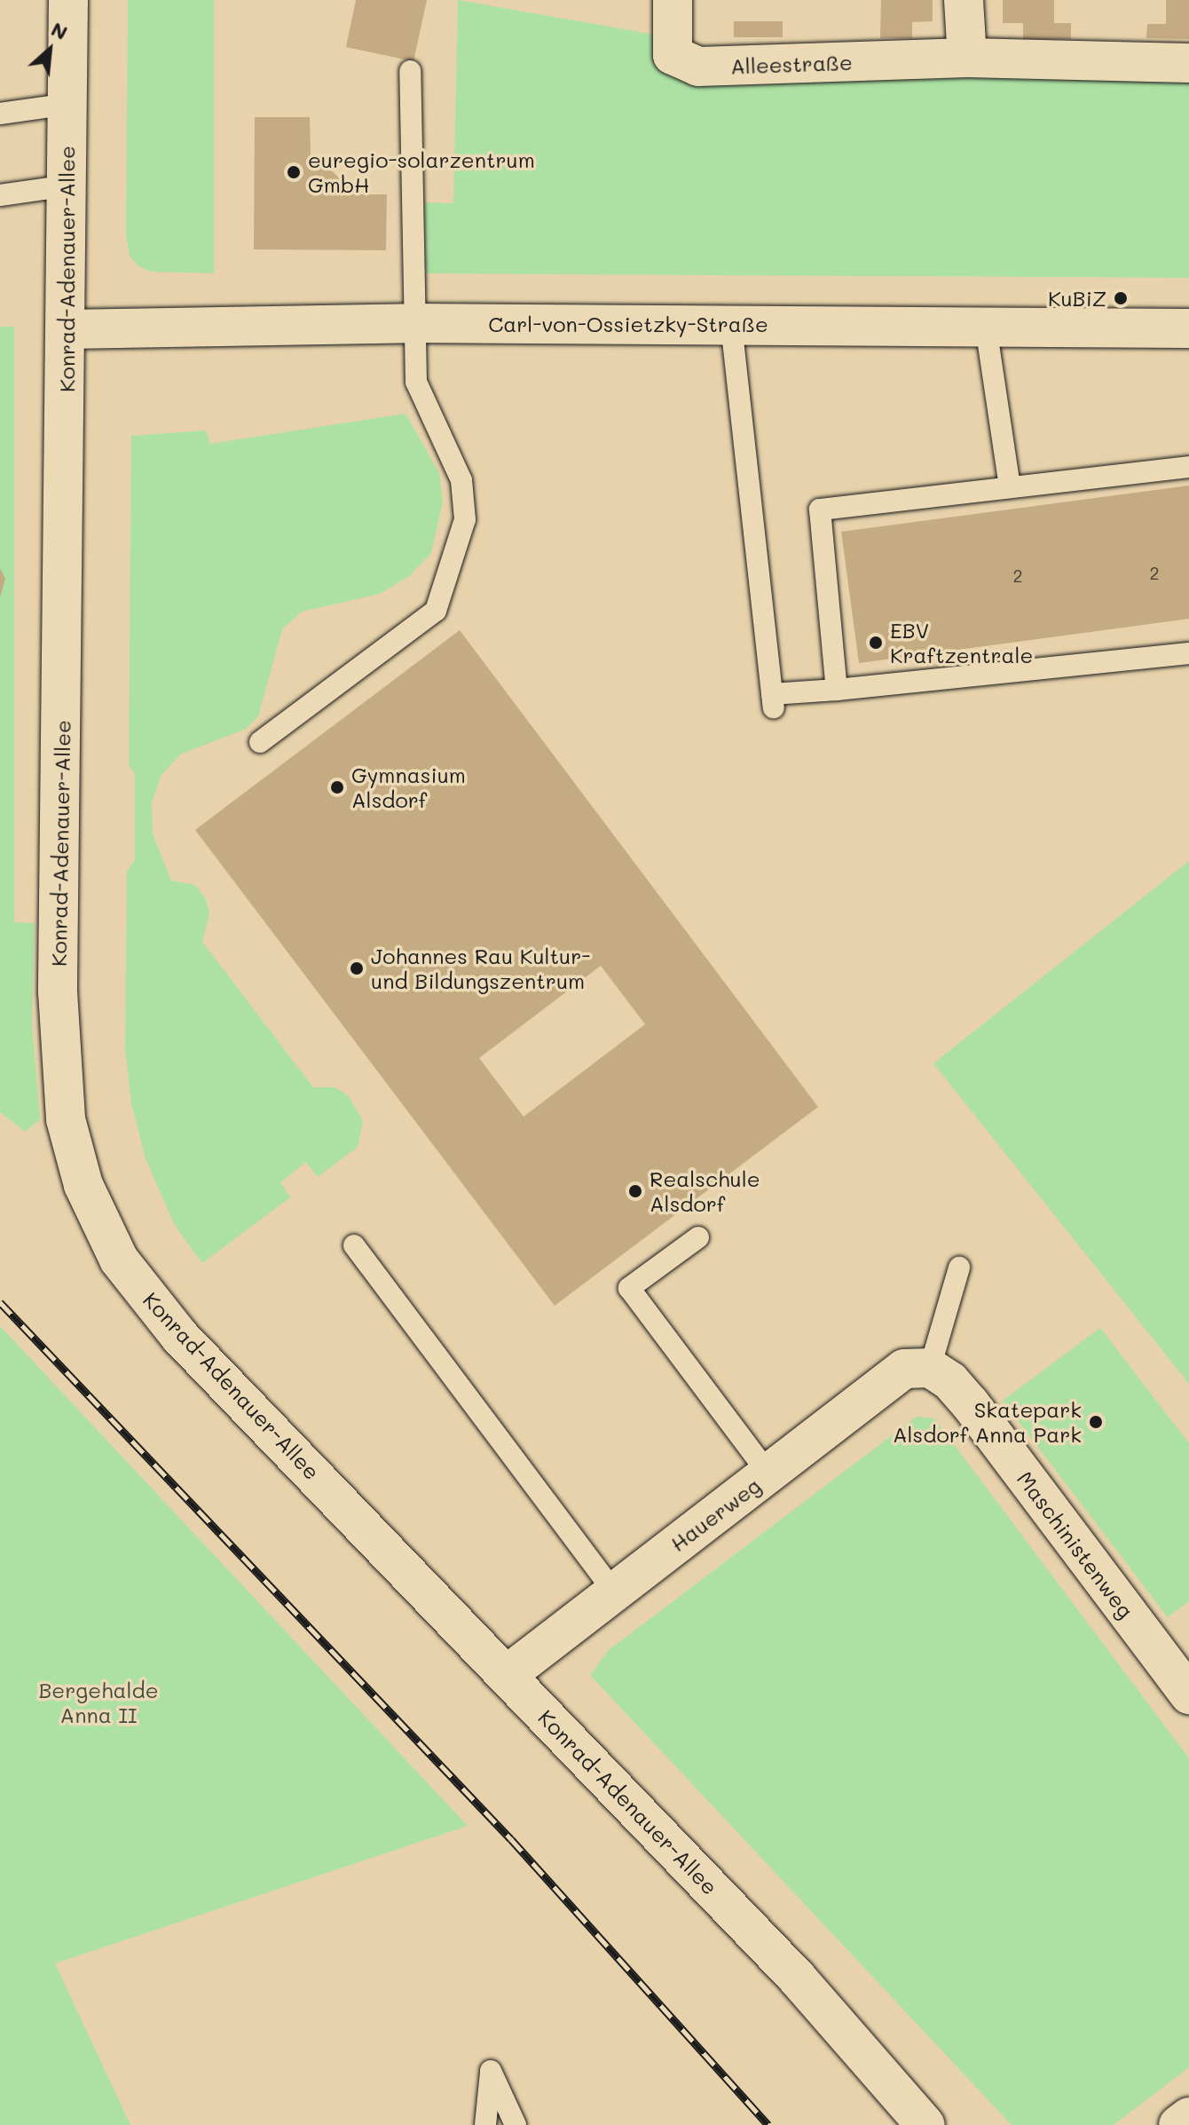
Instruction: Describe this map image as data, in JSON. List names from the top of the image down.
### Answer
{
  "streets": {
    "street": [
      "Alleestraße",
      "Konrad-Adenauer-Allee",
      "Carl-von-Ossietzky-Straße",
      "Hauerweg",
      "Maschinistenweg"
    ]
  },
  "crossings": [
    ["Konrad-Adenauer-Allee", "Carl-von-Ossietzky-Straße"],
    ["Konrad-Adenauer-Allee", "Hauerweg"],
    ["Hauerweg", "Maschinistenweg"]
  ],
  "parks": ["Bergehalde Anna II"],
  "places": [
    "euregio-solarzentrum GmbH",
    "KuBiZ",
    "EBV Kraftzentrale",
    "Gymnasium Alsdorf",
    "Johannes Rau Kultur- und Bildungszentrum",
    "Realschule Alsdorf",
    "Skatepark Alsdorf Anna Park"
  ],
  "house_numbers": ["2", "2"],
  "north": "top right"
}
